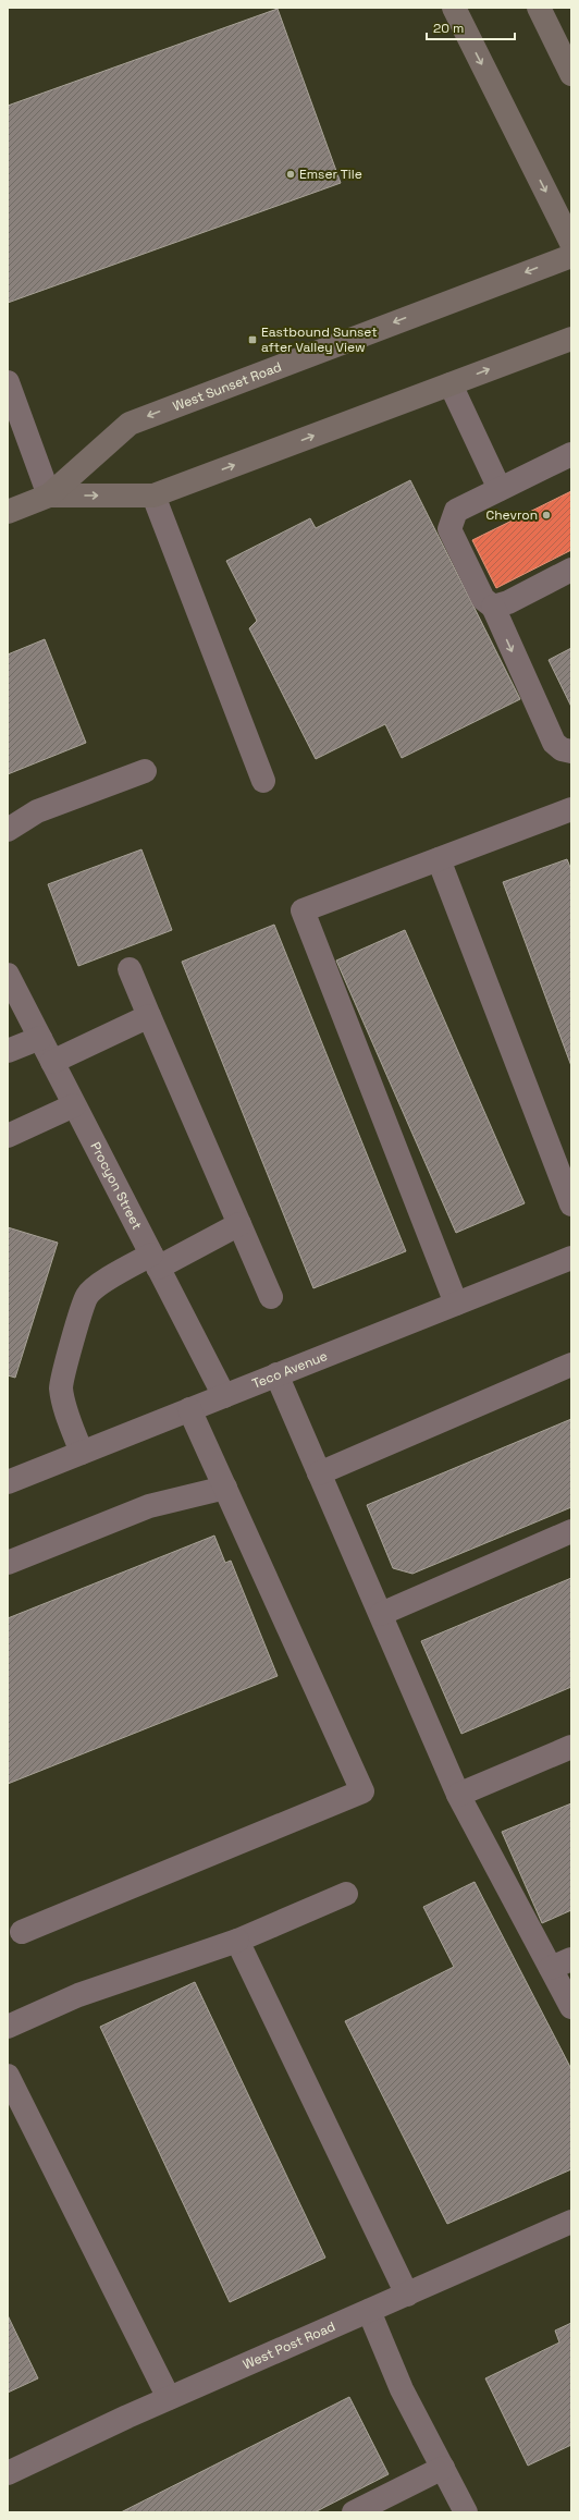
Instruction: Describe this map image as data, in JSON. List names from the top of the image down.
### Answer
{
  "streets": {
    "main road": ["West Sunset Road"],
    "street": ["Procyon Street", "Teco Avenue", "West Post Road"]
  },
  "crossings": [
    ["Procyon Street", "Teco Avenue"]
  ],
  "places": {
    "other": ["Emser Tile", "Chevron"],
    "transit": ["Eastbound Sunset after Valley View"]
  },
  "scale_bar": "20 m"
}
